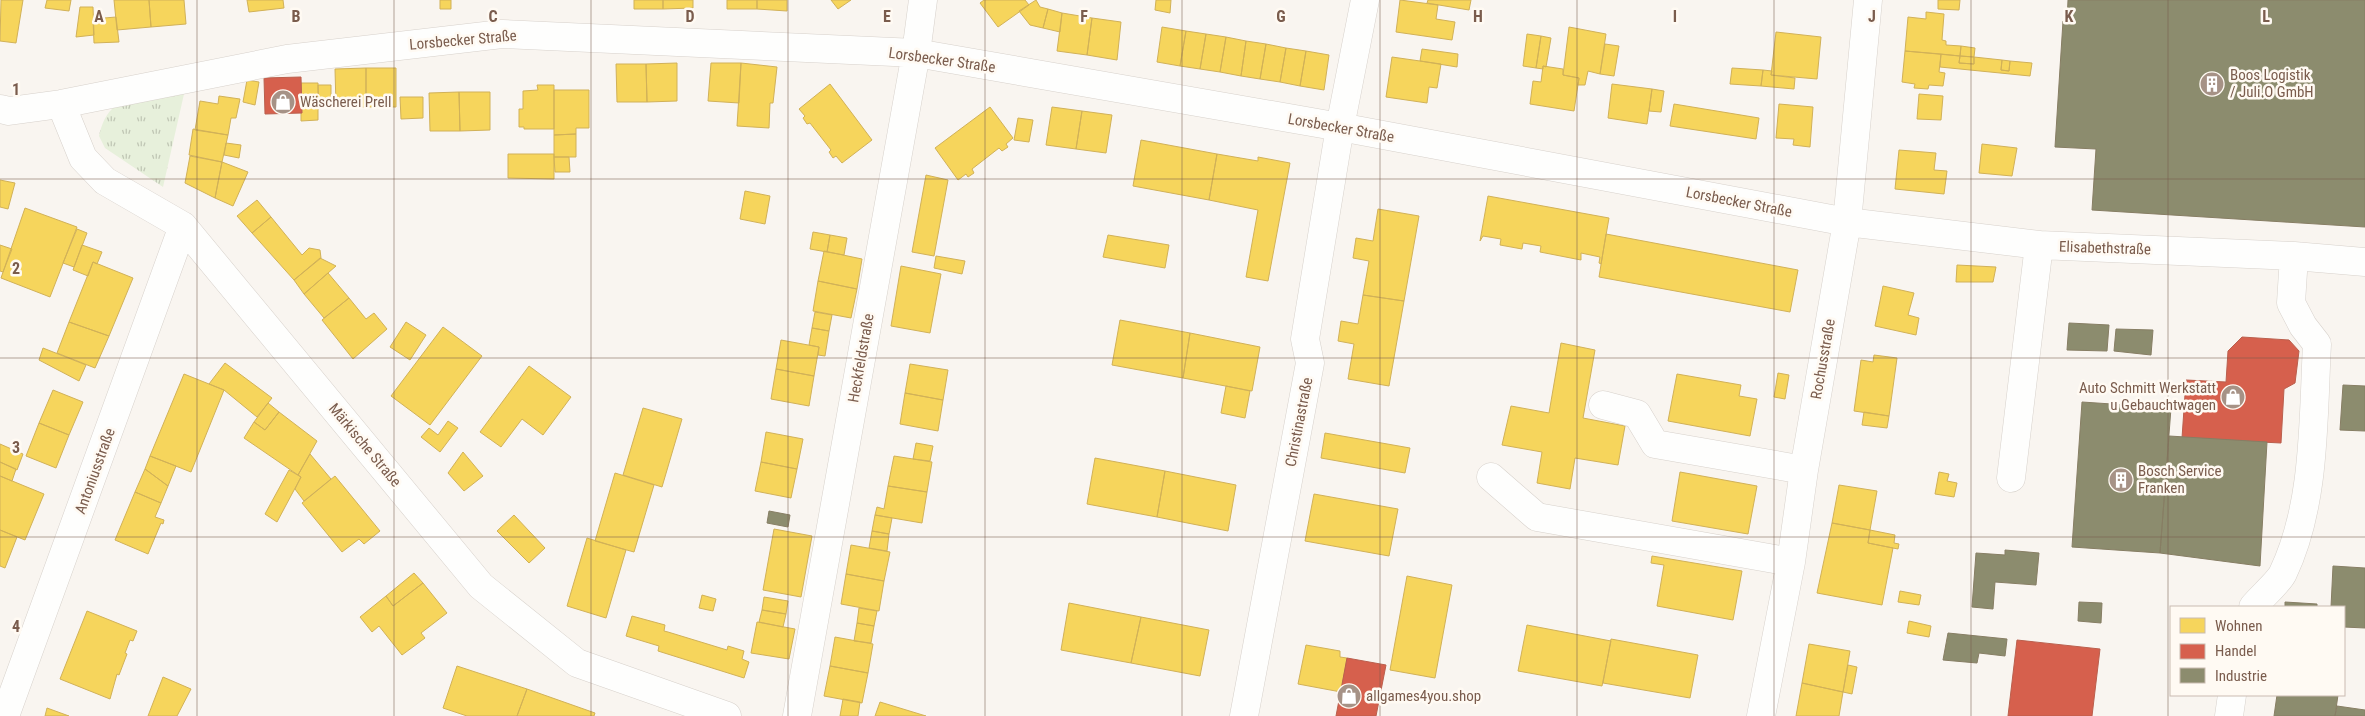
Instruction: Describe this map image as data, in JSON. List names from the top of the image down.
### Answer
{
  "streets": {
    "street": [
      "Lorsbecker Straße",
      "Elisabethstraße",
      "Heckfeldstraße",
      "Rochusstraße",
      "Christinastraße",
      "Märkische Straße",
      "Antoniusstraße"
    ]
  },
  "crossings": [
    ["Lorsbecker Straße", "Elisabethstraße"],
    ["Lorsbecker Straße", "Heckfeldstraße"],
    ["Lorsbecker Straße", "Rochusstraße"],
    ["Lorsbecker Straße", "Christinastraße"],
    ["Lorsbecker Straße", "Märkische Straße"],
    ["Elisabethstraße", "Rochusstraße"],
    ["Märkische Straße", "Antoniusstraße"]
  ],
  "places": {
    "building": ["Boos Logistik / Juli.O GmbH", "Bosch Service Franken"],
    "shop": ["Wäscherei Prell", "Auto Schmitt Werkstatt u Gebauchtwagen", "allgames4you.shop"]
  },
  "legend": ["Wohnen", "Handel", "Industrie"],
  "grid": {
    "columns": [
      "A",
      "B",
      "C",
      "D",
      "E",
      "F",
      "G",
      "H",
      "I",
      "J",
      "K",
      "L"
    ],
    "rows": [
      "1",
      "2",
      "3",
      "4"
    ]
  }
}
